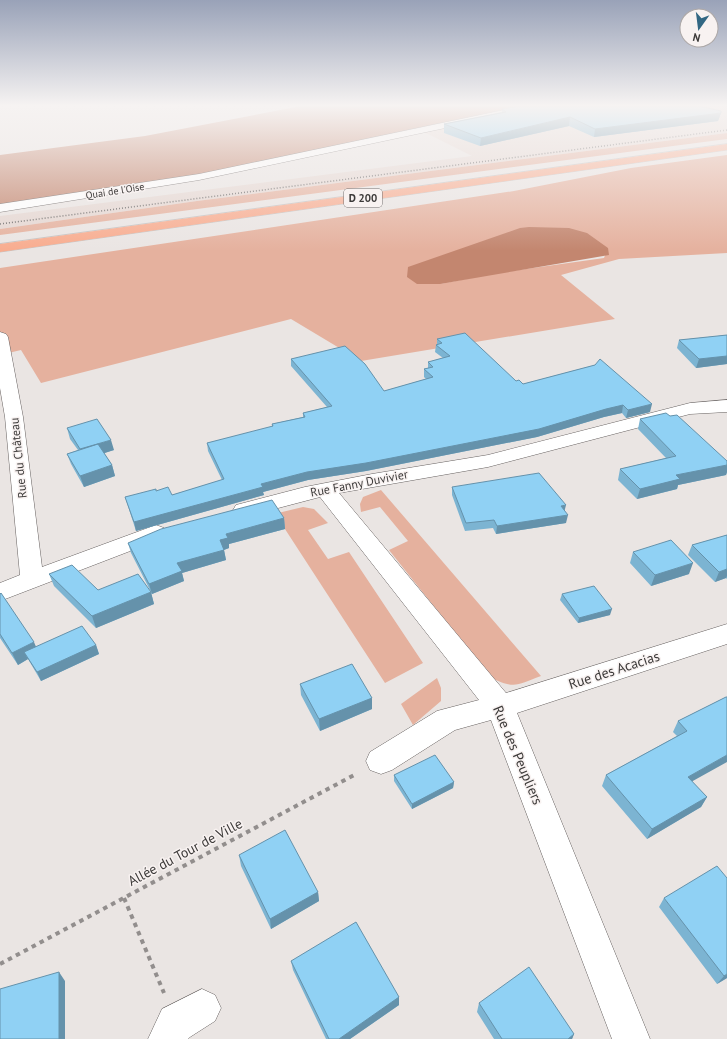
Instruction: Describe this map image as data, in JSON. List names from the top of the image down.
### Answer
{
  "streets": {
    "highway": ["D 200"],
    "street": [
      "Quai de l'Oise",
      "Rue du Château",
      "Rue Fanny Duvivier",
      "Rue des Acacias",
      "Rue des Peupliers"
    ],
    "path": ["Allée du Tour de Ville"]
  },
  "crossings": [
    ["Rue Fanny Duvivier", "Rue des Peupliers"],
    ["Rue des Acacias", "Rue des Peupliers"],
    ["Rue des Acacias", "Allée du Tour de Ville"]
  ],
  "north": "bottom"
}
